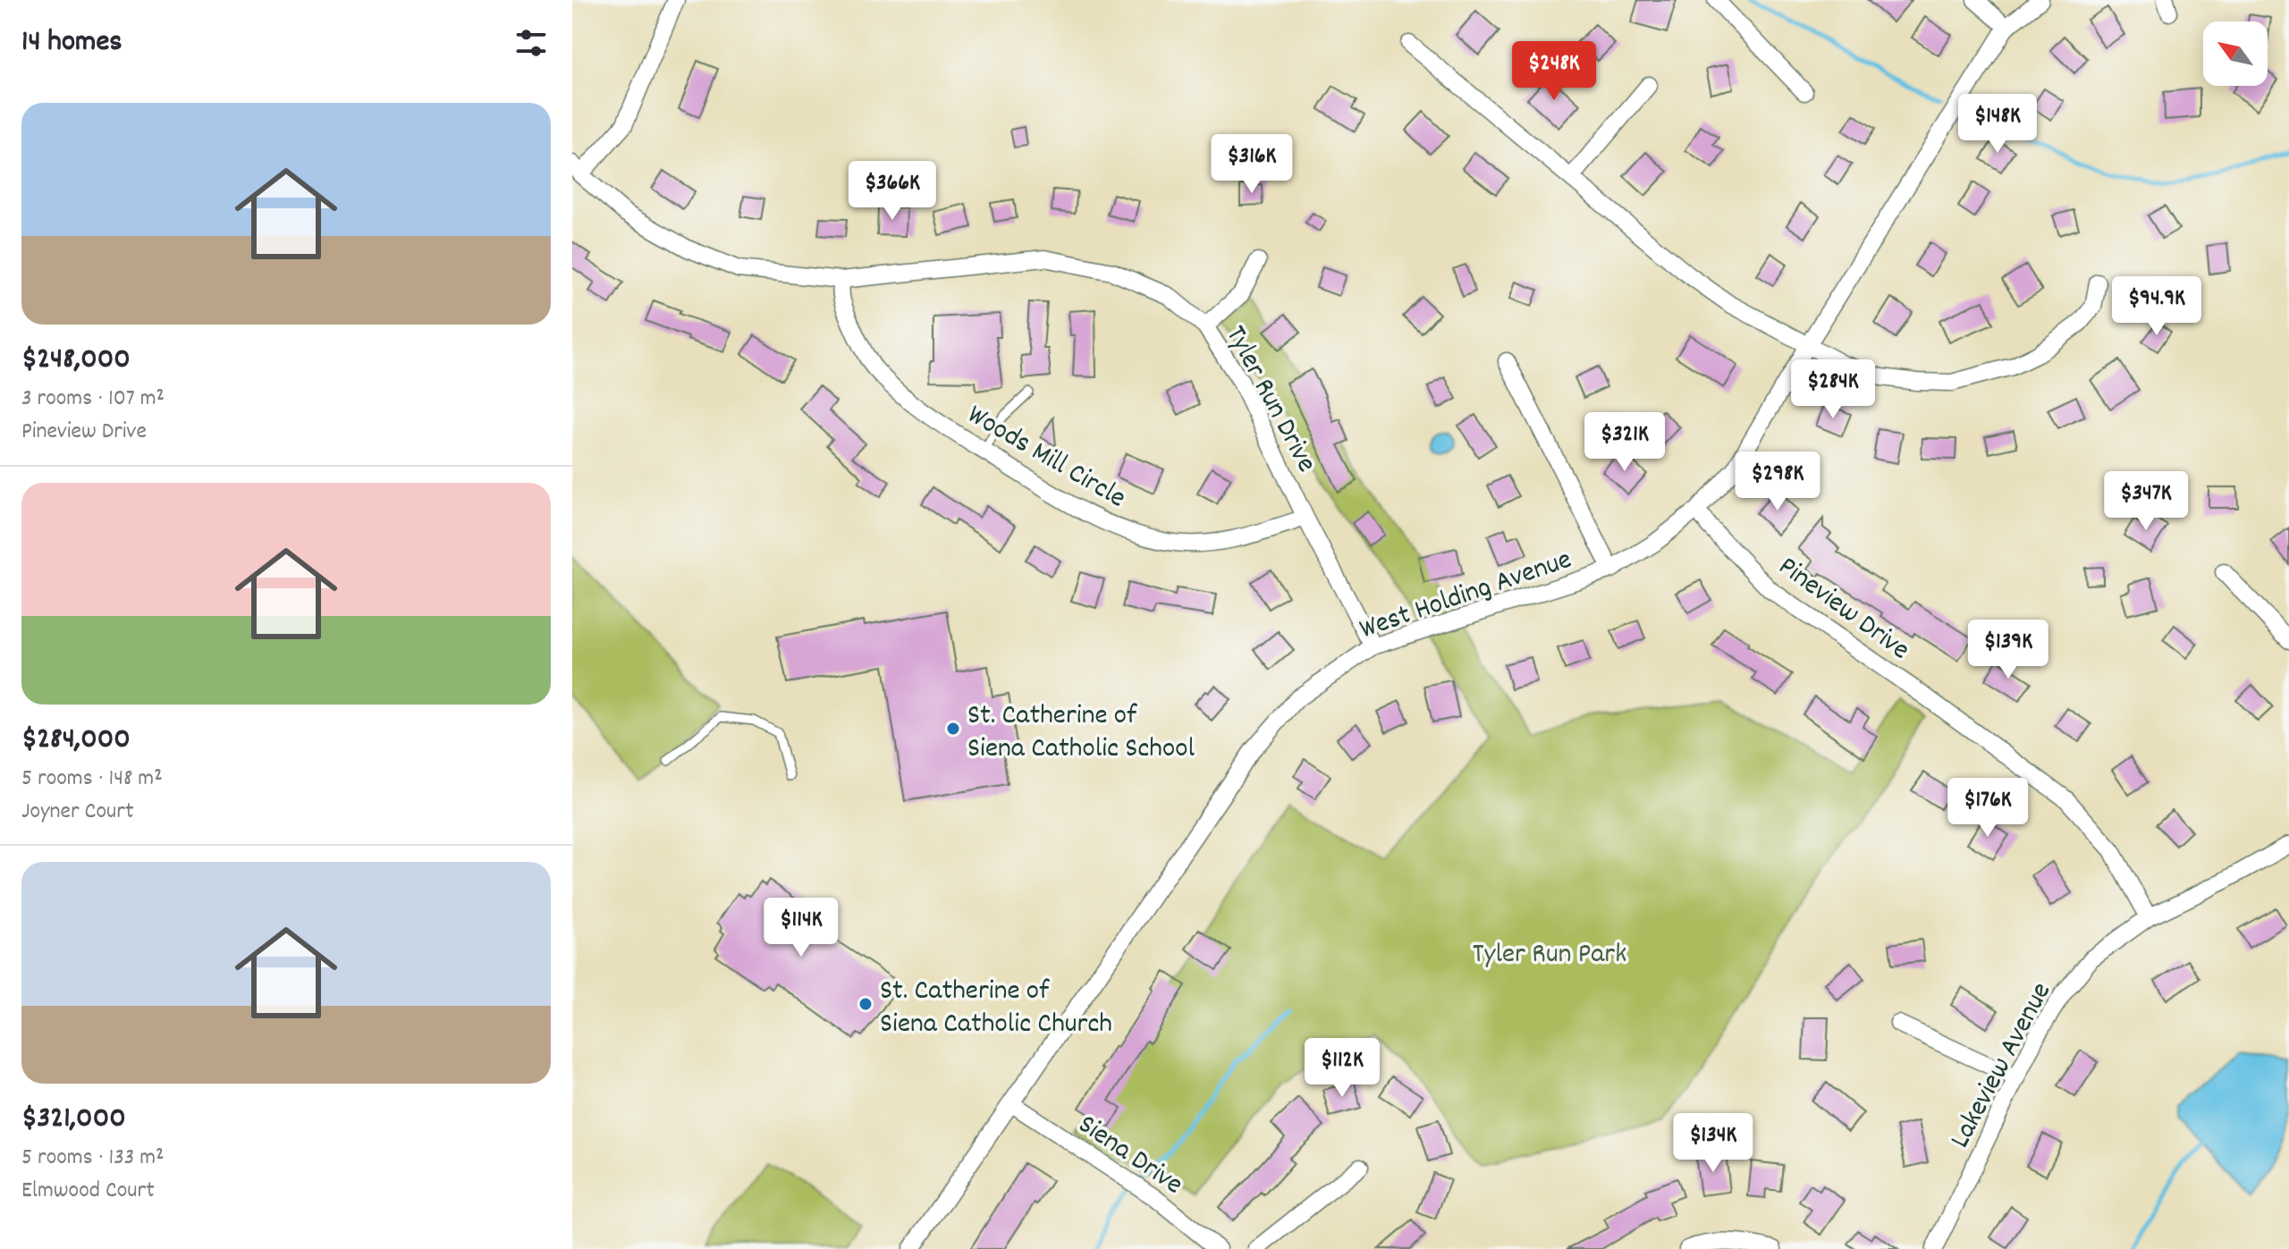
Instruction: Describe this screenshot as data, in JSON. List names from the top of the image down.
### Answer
{
  "streets": {
    "street": [
      "Tyler Run Drive",
      "Woods Mill Circle",
      "West Holding Avenue",
      "Pineview Drive",
      "Lakeview Avenue",
      "Siena Drive"
    ]
  },
  "crossings": [
    ["Tyler Run Drive", "Woods Mill Circle"],
    ["Tyler Run Drive", "West Holding Avenue"],
    ["West Holding Avenue", "Pineview Drive"],
    ["West Holding Avenue", "Siena Drive"],
    ["Pineview Drive", "Lakeview Avenue"]
  ],
  "parks": ["Tyler Run Park"],
  "places": ["St. Catherine of Siena Catholic School", "St. Catherine of Siena Catholic Church"],
  "north": "top left",
  "page": {
    "heading": "14 homes",
    "price": [
      "$248K",
      "$148K",
      "$316K",
      "$366K",
      "$94.9K",
      "$284K",
      "$321K",
      "$298K",
      "$347K",
      "$139K",
      "$176K",
      "$114K",
      "$112K",
      "$134K"
    ],
    "list": [
      {
        "name": "$248,000",
        "note": "3 rooms · 107 m² · Pineview Drive"
      },
      {
        "name": "$284,000",
        "note": "5 rooms · 148 m² · Joyner Court"
      },
      {
        "name": "$321,000",
        "note": "5 rooms · 133 m² · Elmwood Court"
      }
    ]
  }
}
